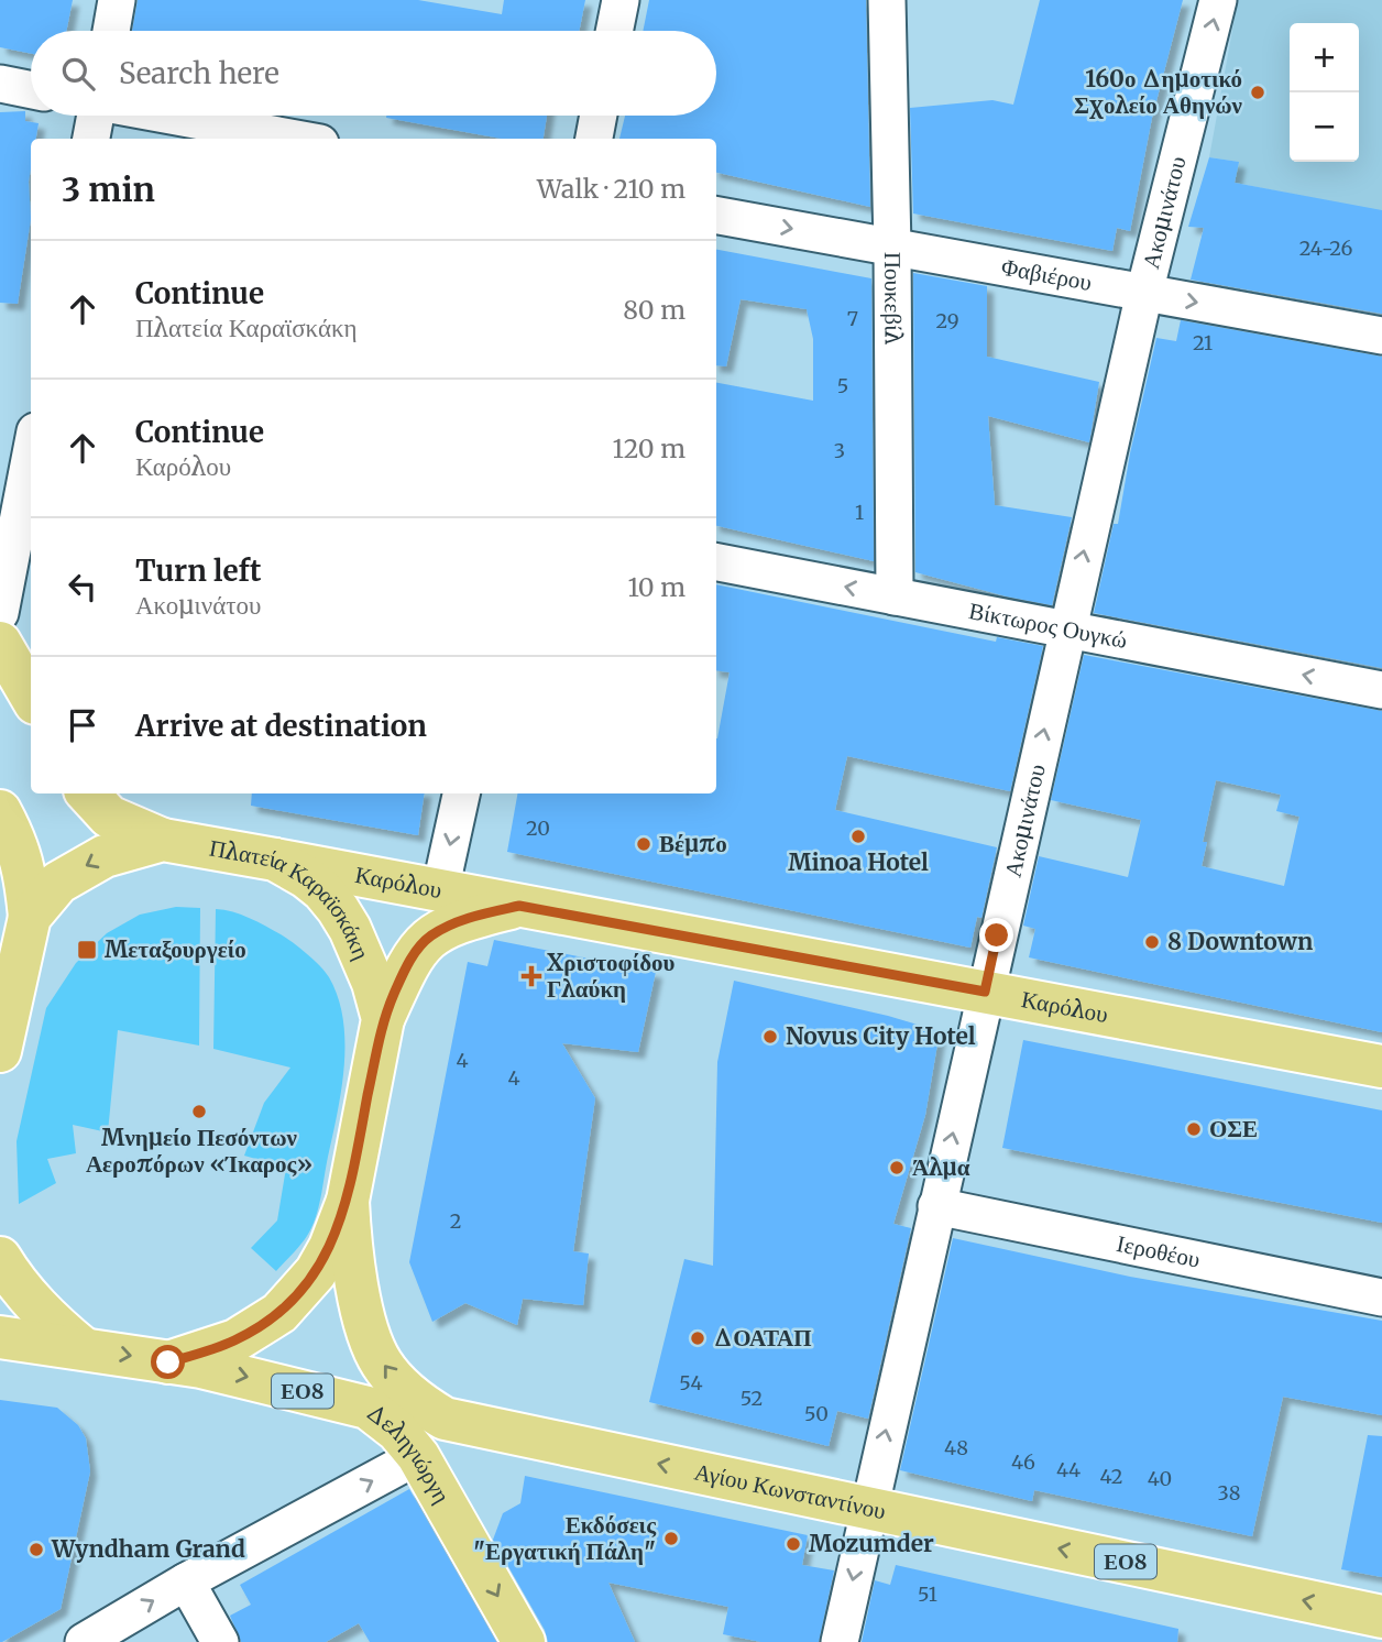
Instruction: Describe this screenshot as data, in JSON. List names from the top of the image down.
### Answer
{
  "streets": {
    "main road": [
      "Καρόλου",
      "Πλατεία Καραϊσκάκη",
      "ΕΟ8",
      "Δεληγιώργη",
      "Αγίου Κωνσταντίνου"
    ],
    "street": [
      "Ακομινάτου",
      "Φαβιέρου",
      "Πουκεβίλ",
      "Βίκτωρος Ουγκώ",
      "Ιεροθέου"
    ]
  },
  "crossings": [
    ["Ακομινάτου", "Φαβιέρου"],
    ["Ακομινάτου", "Βίκτωρος Ουγκώ"],
    ["Ακομινάτου", "Καρόλου"],
    ["Ακομινάτου", "Ιεροθέου"],
    ["Ακομινάτου", "Αγίου Κωνσταντίνου"],
    ["Φαβιέρου", "Πουκεβίλ"],
    ["Πουκεβίλ", "Βίκτωρος Ουγκώ"],
    ["Καρόλου", "Πλατεία Καραϊσκάκη"],
    ["Πλατεία Καραϊσκάκη", "ΕΟ8"],
    ["Πλατεία Καραϊσκάκη", "Δεληγιώργη"],
    ["Πλατεία Καραϊσκάκη", "Αγίου Κωνσταντίνου"]
  ],
  "one_way": [
    "Ακομινάτου",
    "Φαβιέρου",
    "Βίκτωρος Ουγκώ",
    "Δεληγιώργη",
    "Αγίου Κωνσταντίνου"
  ],
  "places": {
    "other": [
      "160ο Δημοτικό Σχολείο Αθηνών",
      "Minoa Hotel",
      "Βέμπο",
      "8 Downtown",
      "Novus City Hotel",
      "Μνημείο Πεσόντων Αεροπόρων «Ίκαρος»",
      "ΟΣΕ",
      "Άλμα",
      "ΔΟΑΤΑΠ",
      "Εκδόσεις \"Εργατική Πάλη\"",
      "Mozumder",
      "Wyndham Grand"
    ],
    "transit": ["Μεταξουργείο"],
    "health": ["Χριστοφίδου Γλαύκη"]
  },
  "house_numbers": [
    "24-26",
    "7",
    "29",
    "21",
    "5",
    "3",
    "1",
    "20",
    "4",
    "4",
    "2",
    "54",
    "52",
    "50",
    "48",
    "46",
    "44",
    "42",
    "40",
    "38",
    "51"
  ],
  "page": {
    "map_buttons": ["+", "−"],
    "search": "Search here",
    "heading": ["3 min", "Walk · 210 m"],
    "list": [
      ["Continue", "Πλατεία Καραϊσκάκη", "80 m"],
      ["Continue", "Καρόλου", "120 m"],
      ["Turn left", "Ακομινάτου", "10 m"],
      "Arrive at destination"
    ]
  }
}
